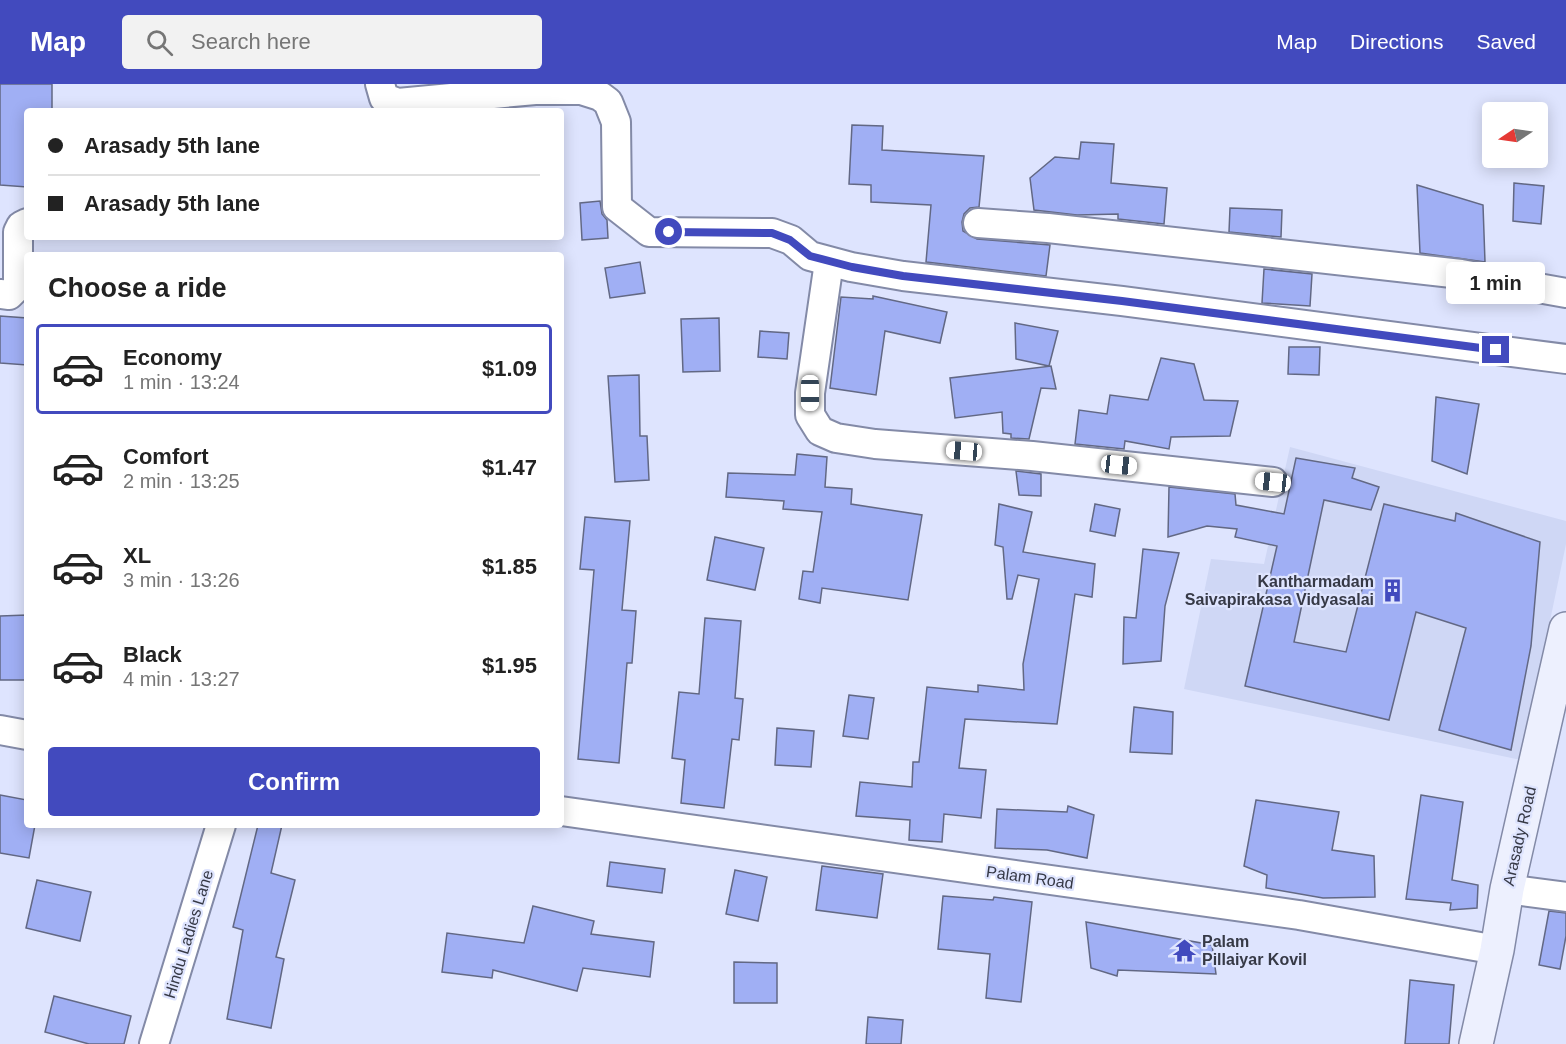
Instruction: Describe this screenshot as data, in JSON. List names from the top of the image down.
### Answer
{
  "streets": {
    "main road": ["Arasady Road"],
    "street": ["Palam Road", "Hindu Ladies Lane"]
  },
  "crossings": [
    ["Arasady Road", "Palam Road"]
  ],
  "places": {
    "building": ["Kantharmadam Saivapirakasa Vidyasalai"],
    "temple": ["Palam Pillaiyar Kovil"]
  },
  "north": "left",
  "page": {
    "header": "Map",
    "search": "Search here",
    "nav": ["Map", "Directions", "Saved"],
    "banner": ["Arasady 5th lane", "Arasady 5th lane"],
    "heading": "Choose a ride",
    "bubble": "1 min",
    "list": [
      {
        "name": "Economy",
        "note": "1 min · 13:24",
        "value": "$1.09"
      },
      {
        "name": "Comfort",
        "note": "2 min · 13:25",
        "value": "$1.47"
      },
      {
        "name": "XL",
        "note": "3 min · 13:26",
        "value": "$1.85"
      },
      {
        "name": "Black",
        "note": "4 min · 13:27",
        "value": "$1.95"
      }
    ],
    "buttons": "Confirm"
  }
}
